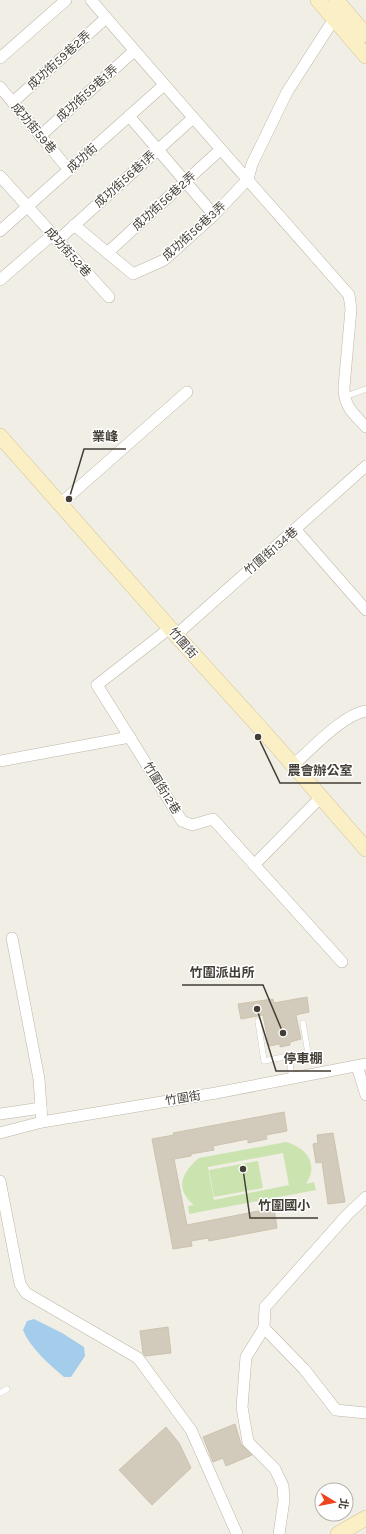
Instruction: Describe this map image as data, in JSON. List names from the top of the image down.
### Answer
{
  "streets": {
    "street": [
      "成功街59巷2弄",
      "成功街59巷1弄",
      "成功街59巷",
      "成功街",
      "成功街56巷1弄",
      "成功街56巷2弄",
      "成功街56巷3弄",
      "成功街52巷",
      "竹圍街134巷",
      "竹圍街",
      "竹圍街12巷"
    ]
  },
  "crossings": [
    ["成功街59巷2弄", "成功街59巷"],
    ["成功街59巷1弄", "成功街59巷"],
    ["成功街59巷", "成功街"],
    ["成功街", "成功街52巷"],
    ["成功街56巷1弄", "成功街52巷"],
    ["成功街56巷2弄", "成功街56巷3弄"],
    ["竹圍街134巷", "竹圍街"],
    ["竹圍街134巷", "竹圍街12巷"],
    ["竹圍街", "竹圍街12巷"]
  ],
  "places": [
    "業峰",
    "農會辦公室",
    "停車棚",
    "竹圍派出所",
    "竹圍國小"
  ],
  "north": "right"
}
